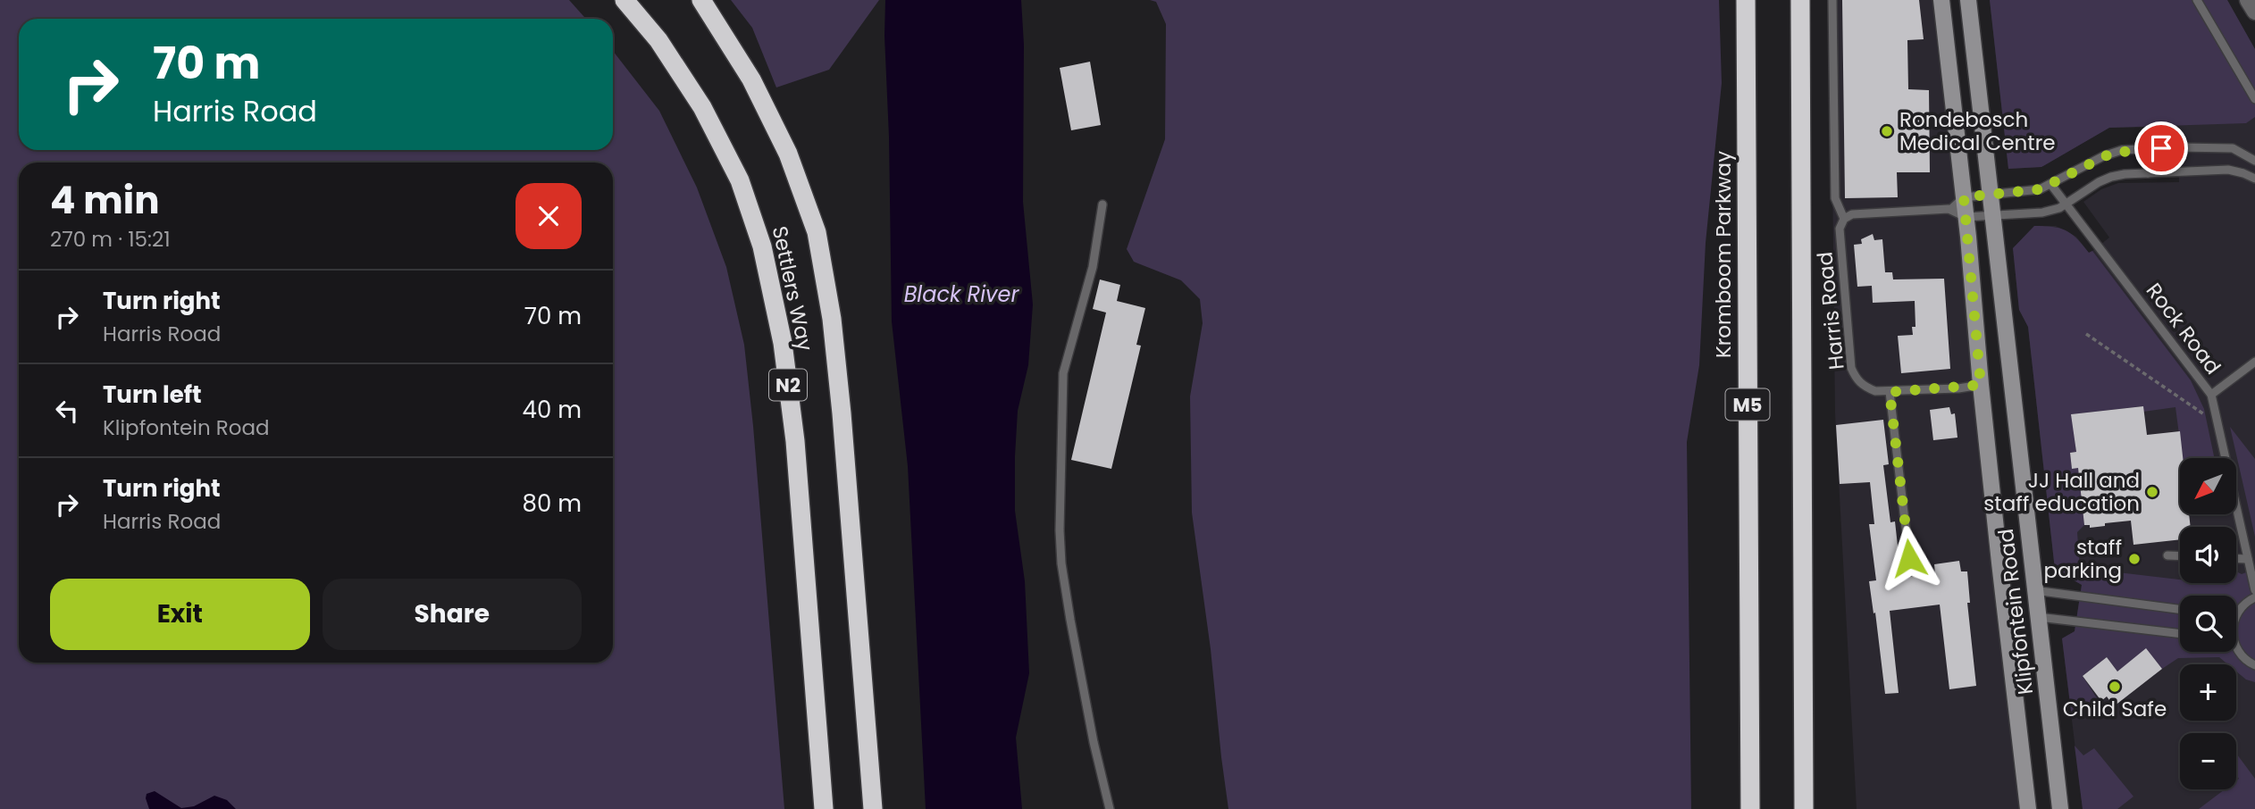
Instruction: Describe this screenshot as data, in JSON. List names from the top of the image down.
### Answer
{
  "streets": {
    "highway": [
      "Kromboom Parkway",
      "Settlers Way",
      "N2",
      "M5"
    ],
    "main road": ["Klipfontein Road"],
    "lane": ["Harris Road", "Rock Road"]
  },
  "crossings": [
    ["Harris Road", "Klipfontein Road"]
  ],
  "water": ["Black River"],
  "places": [
    "Rondebosch Medical Centre",
    "JJ Hall and staff education",
    "staff parking",
    "Child Safe"
  ],
  "north": "bottom left",
  "page": {
    "turn": ["70 m", "Harris Road"],
    "heading": ["4 min", "270 m · 15:21"],
    "list": [
      {
        "name": "Turn right",
        "note": "Harris Road",
        "value": "70 m"
      },
      {
        "name": "Turn left",
        "note": "Klipfontein Road",
        "value": "40 m"
      },
      {
        "name": "Turn right",
        "note": "Harris Road",
        "value": "80 m"
      }
    ],
    "map_buttons": ["+", "−"],
    "buttons": ["Exit", "Share"]
  }
}
